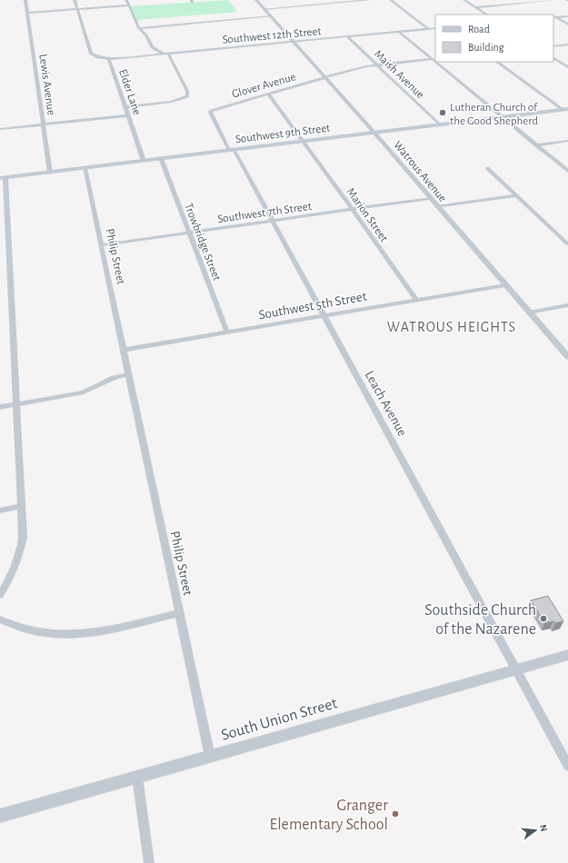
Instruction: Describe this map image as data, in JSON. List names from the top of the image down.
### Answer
{
  "streets": {
    "main road": ["Southwest 9th Street"],
    "street": [
      "Southwest 12th Street",
      "Maish Avenue",
      "Lewis Avenue",
      "Glover Avenue",
      "Elder Lane",
      "Watrous Avenue",
      "Southwest 7th Street",
      "Marion Street",
      "Trowbridge Street",
      "Philip Street",
      "Southwest 5th Street",
      "Leach Avenue",
      "South Union Street"
    ]
  },
  "crossings": [
    ["Southwest 12th Street", "Maish Avenue"],
    ["Southwest 12th Street", "Elder Lane"],
    ["Southwest 12th Street", "Watrous Avenue"],
    ["Maish Avenue", "Glover Avenue"],
    ["Maish Avenue", "Southwest 9th Street"],
    ["Lewis Avenue", "Southwest 9th Street"],
    ["Glover Avenue", "Watrous Avenue"],
    ["Glover Avenue", "Marion Street"],
    ["Glover Avenue", "Leach Avenue"],
    ["Elder Lane", "Southwest 9th Street"],
    ["Southwest 9th Street", "Watrous Avenue"],
    ["Southwest 9th Street", "Marion Street"],
    ["Southwest 9th Street", "Trowbridge Street"],
    ["Southwest 9th Street", "Philip Street"],
    ["Southwest 9th Street", "Leach Avenue"],
    ["Watrous Avenue", "Southwest 7th Street"],
    ["Watrous Avenue", "Southwest 5th Street"],
    ["Southwest 7th Street", "Marion Street"],
    ["Southwest 7th Street", "Trowbridge Street"],
    ["Southwest 7th Street", "Philip Street"],
    ["Southwest 7th Street", "Leach Avenue"],
    ["Marion Street", "Southwest 5th Street"],
    ["Trowbridge Street", "Southwest 5th Street"],
    ["Philip Street", "Southwest 5th Street"],
    ["Philip Street", "South Union Street"],
    ["Southwest 5th Street", "Leach Avenue"],
    ["Leach Avenue", "South Union Street"]
  ],
  "districts": ["WATROUS HEIGHTS"],
  "places": ["Lutheran Church of the Good Shepherd", "Southside Church of the Nazarene", "Granger Elementary School"],
  "legend": ["Road", "Building"],
  "north": "right"
}
